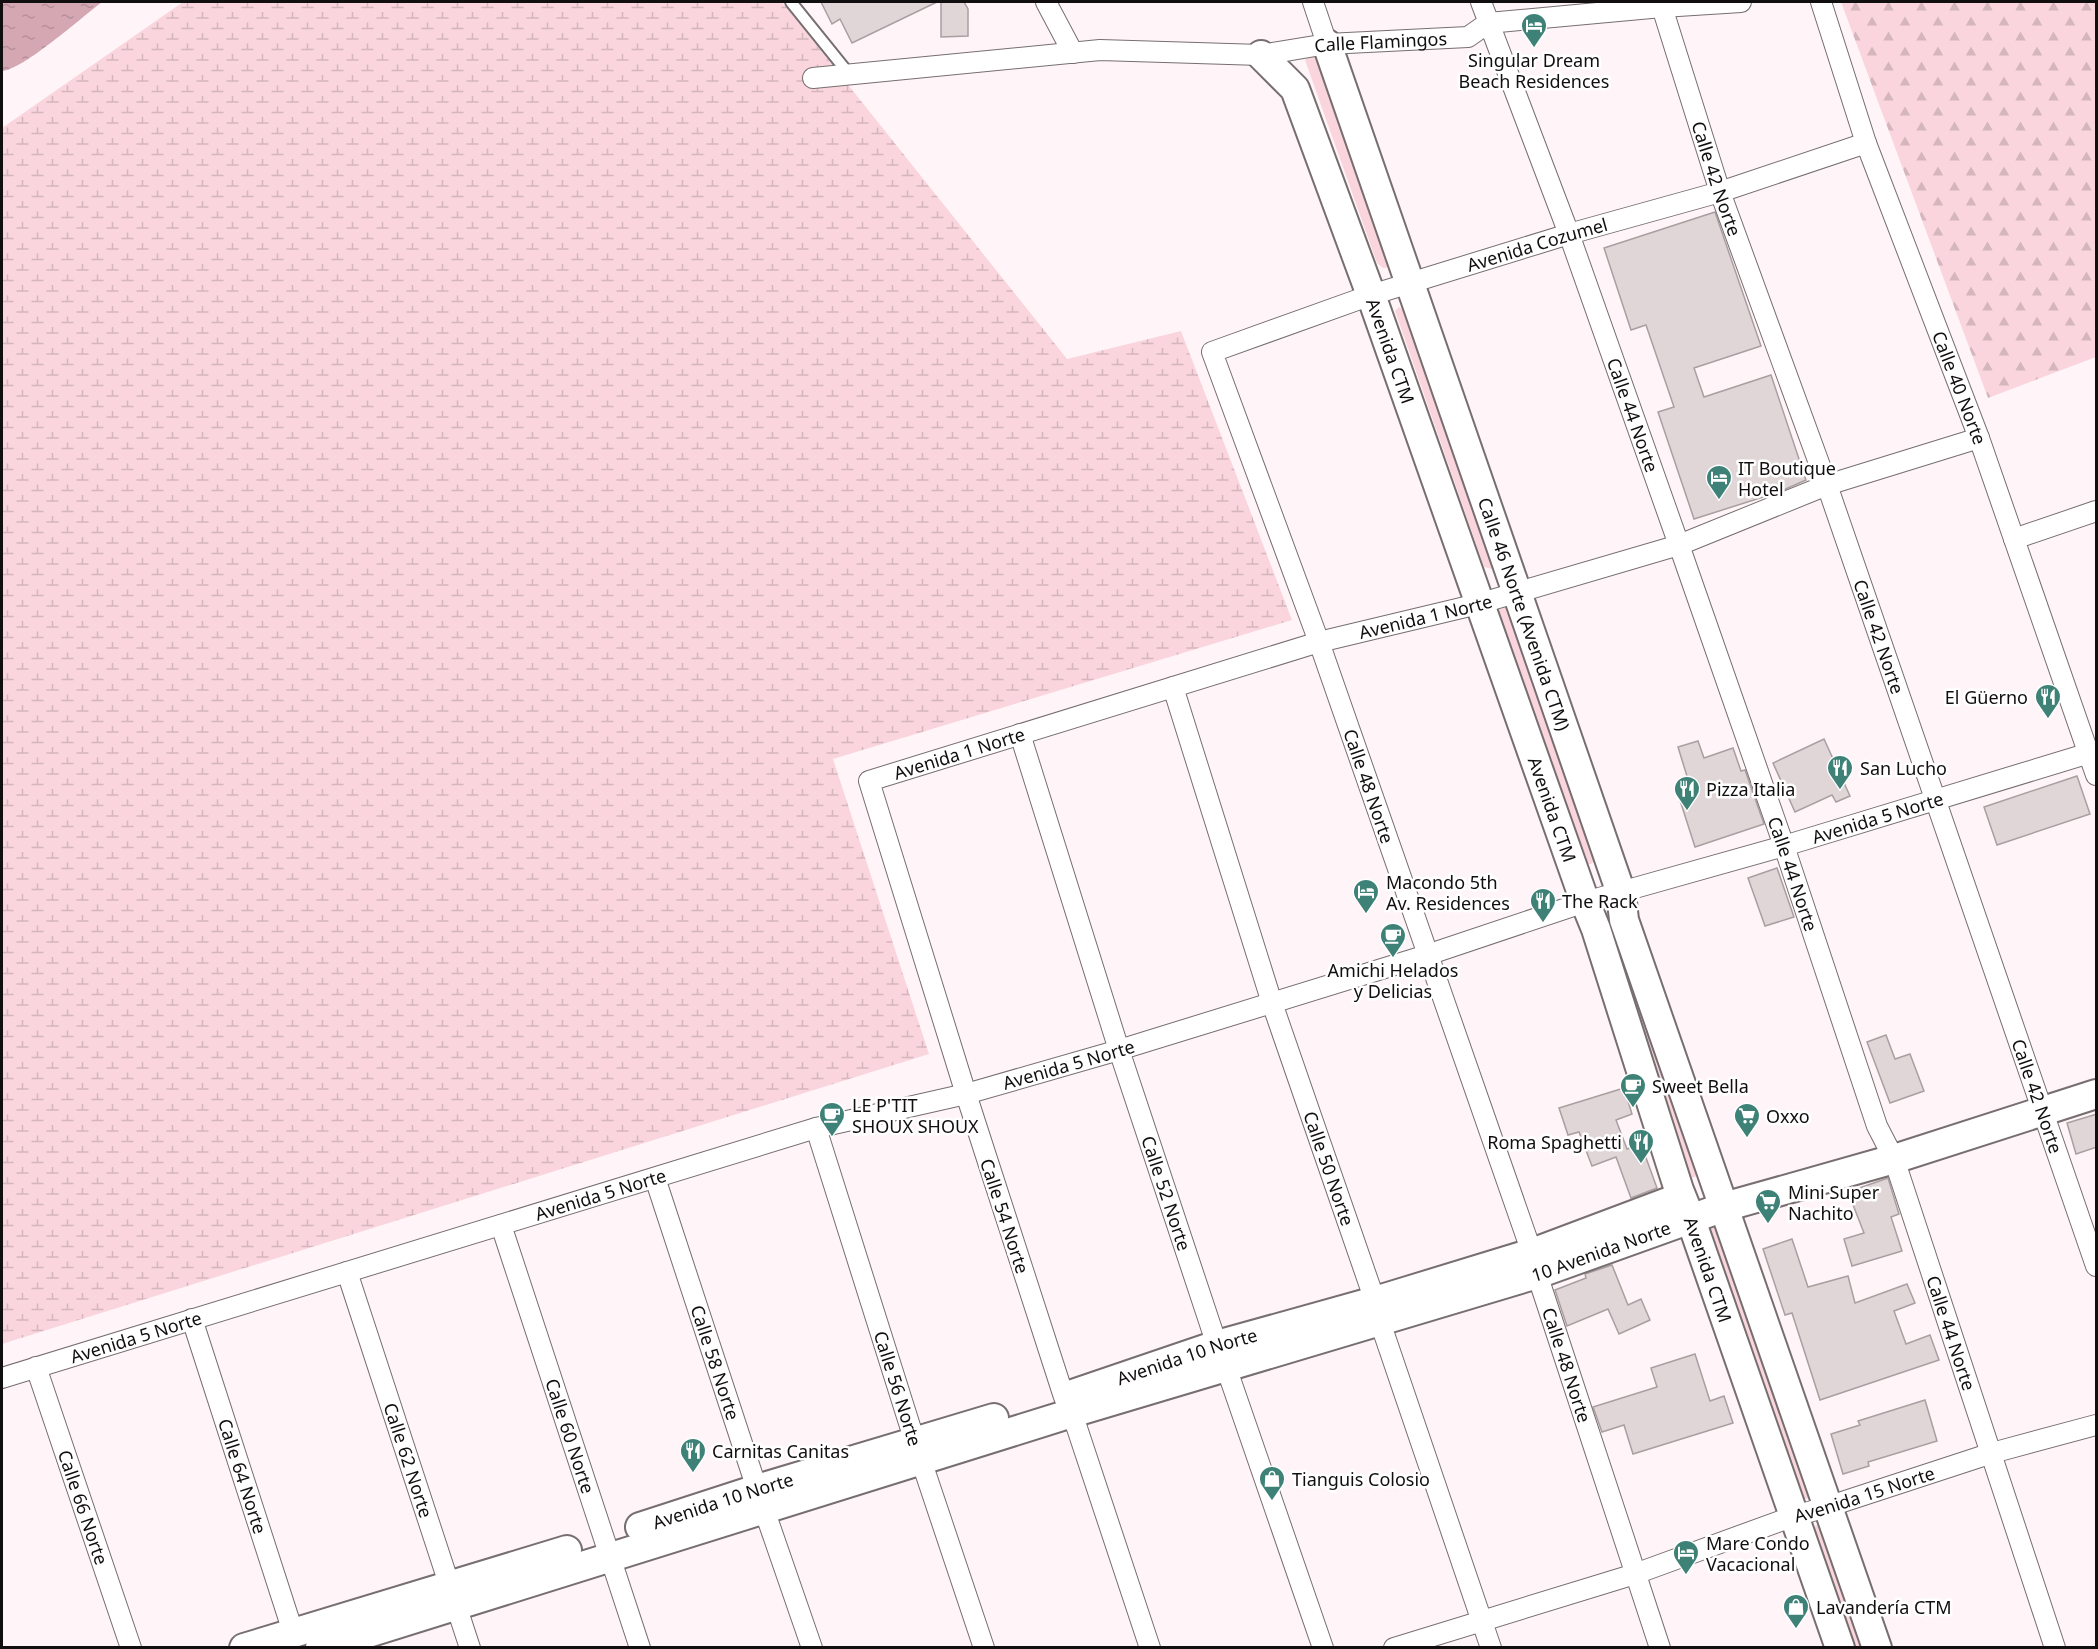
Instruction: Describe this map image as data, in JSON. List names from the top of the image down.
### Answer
{
  "streets": {
    "main road": [
      "Avenida CTM",
      "Calle 46 Norte (Avenida CTM)",
      "10 Avenida Norte",
      "Avenida 10 Norte"
    ],
    "street": [
      "Calle Flamingos",
      "Calle 42 Norte",
      "Avenida Cozumel",
      "Calle 40 Norte",
      "Calle 44 Norte",
      "Avenida 1 Norte",
      "Calle 48 Norte",
      "Avenida 5 Norte",
      "Calle 50 Norte",
      "Calle 52 Norte",
      "Calle 54 Norte",
      "Calle 58 Norte",
      "Calle 56 Norte",
      "Calle 60 Norte",
      "Calle 62 Norte",
      "Calle 64 Norte",
      "Avenida 15 Norte",
      "Calle 66 Norte"
    ]
  },
  "crossings": [
    ["Calle Flamingos", "Calle 42 Norte"],
    ["Calle Flamingos", "Avenida CTM"],
    ["Calle Flamingos", "Calle 44 Norte"],
    ["Calle Flamingos", "Calle 46 Norte (Avenida CTM)"],
    ["Calle 42 Norte", "Avenida Cozumel"],
    ["Calle 42 Norte", "Avenida 1 Norte"],
    ["Calle 42 Norte", "Avenida 5 Norte"],
    ["Calle 42 Norte", "10 Avenida Norte"],
    ["Avenida Cozumel", "Avenida CTM"],
    ["Avenida Cozumel", "Calle 40 Norte"],
    ["Avenida Cozumel", "Calle 44 Norte"],
    ["Avenida Cozumel", "Calle 46 Norte (Avenida CTM)"],
    ["Avenida Cozumel", "Calle 48 Norte"],
    ["Avenida CTM", "Calle 46 Norte (Avenida CTM)"],
    ["Avenida CTM", "Avenida 1 Norte"],
    ["Avenida CTM", "Avenida 5 Norte"],
    ["Avenida CTM", "10 Avenida Norte"],
    ["Avenida CTM", "Avenida 15 Norte"],
    ["Calle 40 Norte", "Avenida 1 Norte"],
    ["Calle 40 Norte", "Avenida 5 Norte"],
    ["Calle 44 Norte", "Avenida 1 Norte"],
    ["Calle 44 Norte", "Avenida 5 Norte"],
    ["Calle 44 Norte", "10 Avenida Norte"],
    ["Calle 44 Norte", "Avenida 15 Norte"],
    ["Calle 46 Norte (Avenida CTM)", "Avenida 1 Norte"],
    ["Calle 46 Norte (Avenida CTM)", "Avenida 5 Norte"],
    ["Calle 46 Norte (Avenida CTM)", "10 Avenida Norte"],
    ["Avenida 1 Norte", "Calle 48 Norte"],
    ["Avenida 1 Norte", "Calle 50 Norte"],
    ["Avenida 1 Norte", "Calle 52 Norte"],
    ["Avenida 1 Norte", "Calle 54 Norte"],
    ["Calle 48 Norte", "Avenida 5 Norte"],
    ["Calle 48 Norte", "10 Avenida Norte"],
    ["Calle 48 Norte", "Avenida 15 Norte"],
    ["Avenida 5 Norte", "Calle 50 Norte"],
    ["Avenida 5 Norte", "Calle 52 Norte"],
    ["Avenida 5 Norte", "Calle 54 Norte"],
    ["Avenida 5 Norte", "Calle 58 Norte"],
    ["Avenida 5 Norte", "Calle 56 Norte"],
    ["Avenida 5 Norte", "Calle 60 Norte"],
    ["Avenida 5 Norte", "Calle 62 Norte"],
    ["Avenida 5 Norte", "Calle 64 Norte"],
    ["Avenida 5 Norte", "Calle 66 Norte"],
    ["Calle 50 Norte", "10 Avenida Norte"],
    ["Calle 50 Norte", "Avenida 10 Norte"],
    ["Calle 50 Norte", "Avenida 15 Norte"],
    ["Calle 52 Norte", "Avenida 10 Norte"],
    ["Calle 54 Norte", "Avenida 10 Norte"],
    ["10 Avenida Norte", "Avenida 10 Norte"],
    ["Avenida 10 Norte", "Calle 58 Norte"],
    ["Avenida 10 Norte", "Calle 56 Norte"],
    ["Avenida 10 Norte", "Calle 60 Norte"],
    ["Avenida 10 Norte", "Calle 62 Norte"],
    ["Avenida 10 Norte", "Calle 64 Norte"]
  ],
  "places": {
    "hotel": [
      "Singular Dream Beach Residences",
      "IT Boutique Hotel",
      "Macondo 5th Av. Residences",
      "Mare Condo Vacacional"
    ],
    "restaurant": [
      "El Güerno",
      "San Lucho",
      "Pizza Italia",
      "The Rack",
      "Roma Spaghetti",
      "Carnitas Canitas"
    ],
    "cafe": ["Amichi Helados y Delicias", "Sweet Bella", "LE P'TIT SHOUX SHOUX"],
    "supermarket": ["Oxxo", "Mini Super Nachito"],
    "shop": ["Tianguis Colosio", "Lavandería CTM"]
  }
}
